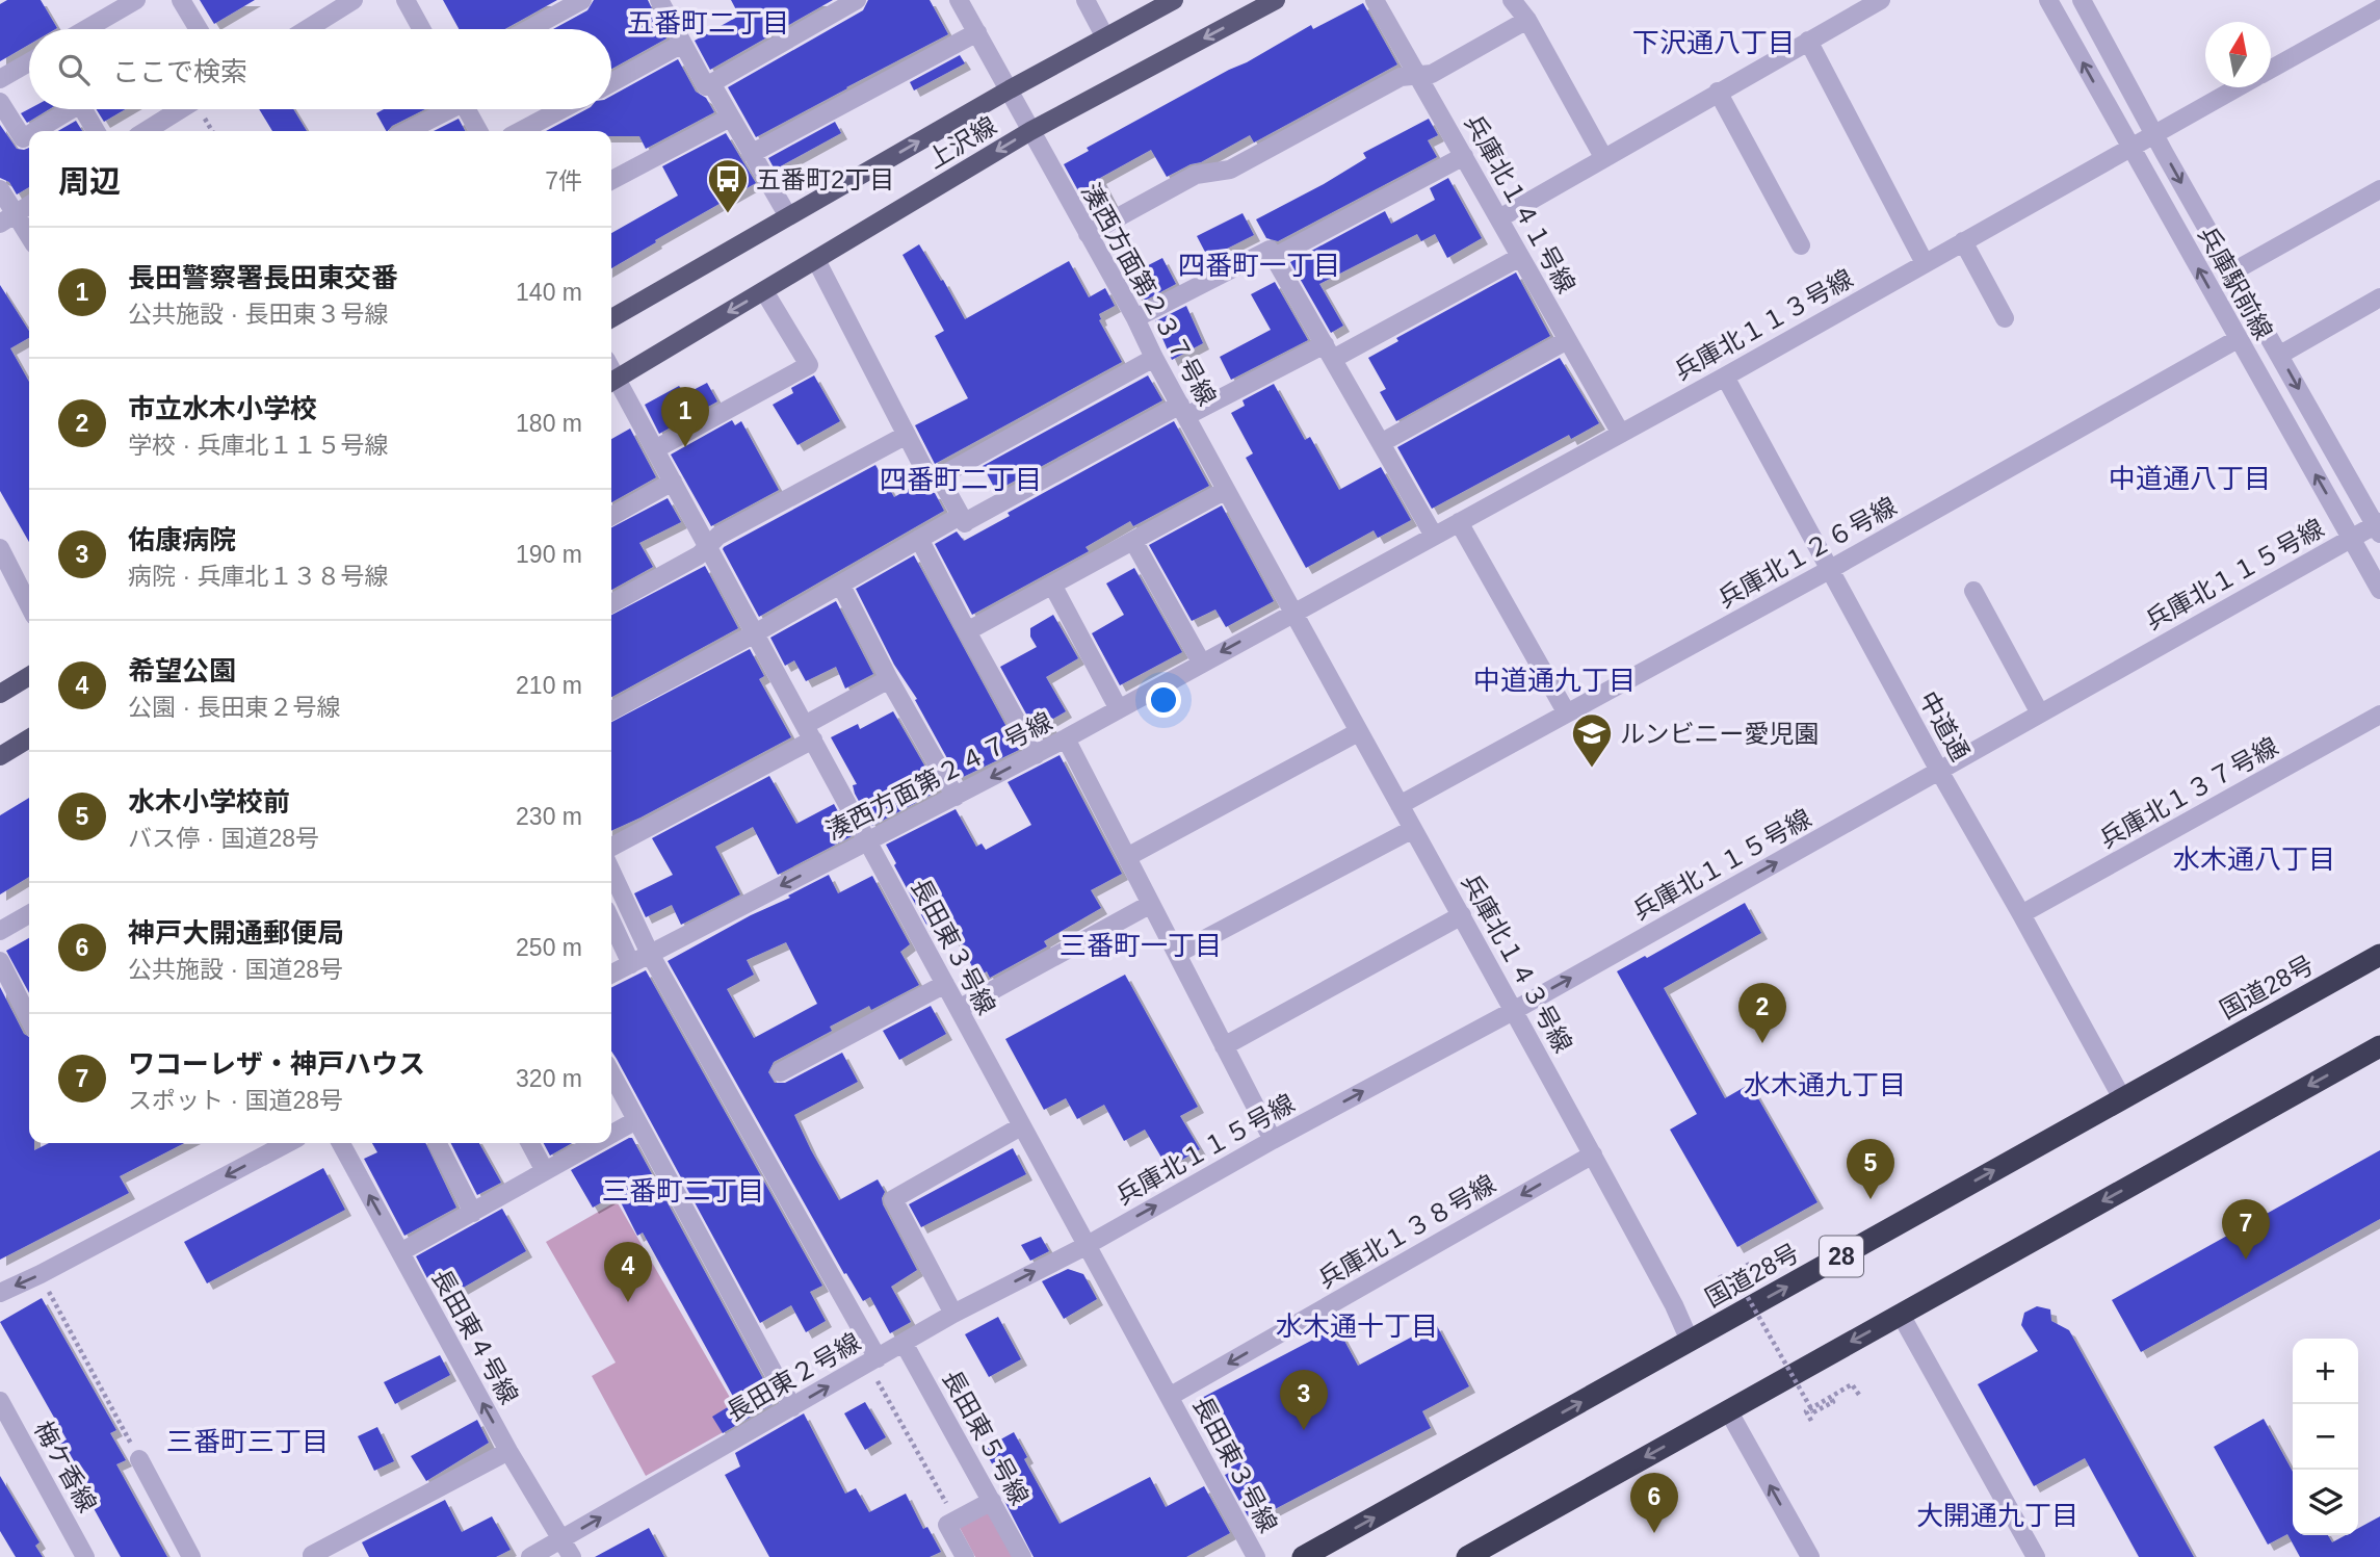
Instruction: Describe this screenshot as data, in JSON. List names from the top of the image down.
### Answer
{
  "streets": {
    "highway": ["国道28号", "28"],
    "main road": ["上沢線"],
    "street": [
      "兵庫北１４１号線",
      "兵庫駅前線",
      "湊西方面第２３７号線",
      "兵庫北１１３号線",
      "兵庫北１２６号線",
      "兵庫北１１５号線",
      "中道通",
      "湊西方面第２４７号線",
      "兵庫北１３７号線",
      "長田東３号線",
      "兵庫北１４３号線",
      "兵庫北１３８号線",
      "長田東４号線",
      "長田東２号線",
      "長田東５号線",
      "梅ケ香線"
    ]
  },
  "crossings": [
    ["上沢線", "湊西方面第２３７号線"],
    ["上沢線", "長田東３号線"],
    ["兵庫北１４１号線", "兵庫北１１３号線"],
    ["兵庫駅前線", "兵庫北１１３号線"],
    ["兵庫駅前線", "兵庫北１２６号線"],
    ["兵庫駅前線", "兵庫北１１５号線"],
    ["湊西方面第２３７号線", "兵庫北１１３号線"],
    ["湊西方面第２３７号線", "湊西方面第２４７号線"],
    ["湊西方面第２３７号線", "兵庫北１４３号線"],
    ["兵庫北１１３号線", "中道通"],
    ["兵庫北１１３号線", "湊西方面第２４７号線"],
    ["兵庫北１１３号線", "兵庫北１４３号線"],
    ["兵庫北１２６号線", "中道通"],
    ["兵庫北１２６号線", "兵庫北１４３号線"],
    ["兵庫北１１５号線", "中道通"],
    ["兵庫北１１５号線", "長田東３号線"],
    ["兵庫北１１５号線", "兵庫北１４３号線"],
    ["兵庫北１１５号線", "長田東２号線"],
    ["中道通", "兵庫北１３７号線"],
    ["中道通", "国道28号"],
    ["湊西方面第２４７号線", "長田東３号線"],
    ["湊西方面第２４７号線", "兵庫北１４３号線"],
    ["長田東３号線", "兵庫北１３８号線"],
    ["長田東３号線", "長田東２号線"],
    ["兵庫北１４３号線", "国道28号"],
    ["兵庫北１４３号線", "兵庫北１３８号線"],
    ["長田東４号線", "長田東２号線"],
    ["長田東２号線", "長田東５号線"]
  ],
  "one_way": [
    "兵庫北１１５号線",
    "兵庫北１３８号線",
    "長田東４号線",
    "長田東２号線"
  ],
  "districts": [
    "五番町二丁目",
    "下沢通八丁目",
    "四番町一丁目",
    "中道通八丁目",
    "四番町二丁目",
    "中道通九丁目",
    "水木通八丁目",
    "三番町一丁目",
    "水木通九丁目",
    "三番町二丁目",
    "水木通十丁目",
    "三番町三丁目",
    "大開通九丁目"
  ],
  "places": {
    "bus stop": ["五番町2丁目"],
    "school or university": ["ルンビニー愛児園"]
  },
  "north": "top",
  "page": {
    "search": "ここで検索",
    "heading": ["周辺", "7件"],
    "list": [
      {
        "mark": "1",
        "name": "長田警察署長田東交番",
        "note": "公共施設 · 長田東３号線",
        "value": "140 m"
      },
      {
        "mark": "2",
        "name": "市立水木小学校",
        "note": "学校 · 兵庫北１１５号線",
        "value": "180 m"
      },
      {
        "mark": "3",
        "name": "佑康病院",
        "note": "病院 · 兵庫北１３８号線",
        "value": "190 m"
      },
      {
        "mark": "4",
        "name": "希望公園",
        "note": "公園 · 長田東２号線",
        "value": "210 m"
      },
      {
        "mark": "5",
        "name": "水木小学校前",
        "note": "バス停 · 国道28号",
        "value": "230 m"
      },
      {
        "mark": "6",
        "name": "神戸大開通郵便局",
        "note": "公共施設 · 国道28号",
        "value": "250 m"
      },
      {
        "mark": "7",
        "name": "ワコーレザ・神戸ハウス",
        "note": "スポット · 国道28号",
        "value": "320 m"
      }
    ],
    "pins": [
      "1",
      "2",
      "5",
      "7",
      "4",
      "3",
      "6"
    ],
    "map_buttons": ["+", "−"]
  }
}
